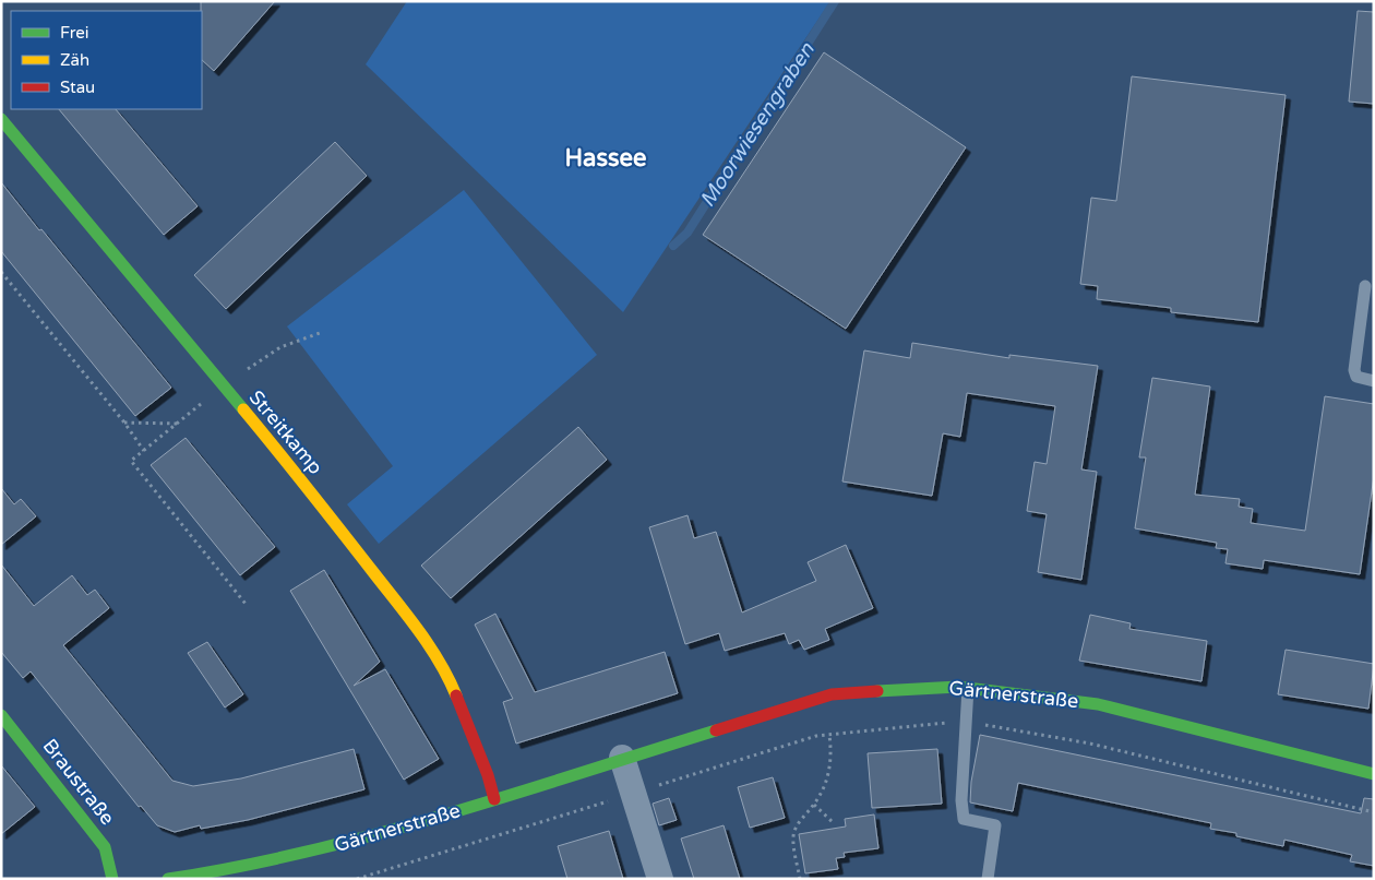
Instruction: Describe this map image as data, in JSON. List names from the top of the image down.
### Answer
{
  "streets": {
    "street": ["Streitkamp", "Gärtnerstraße", "Braustraße"]
  },
  "crossings": [
    ["Streitkamp", "Gärtnerstraße"]
  ],
  "districts": ["Hassee"],
  "water": ["Moorwiesengraben"],
  "legend": ["Frei", "Zäh", "Stau"]
}
